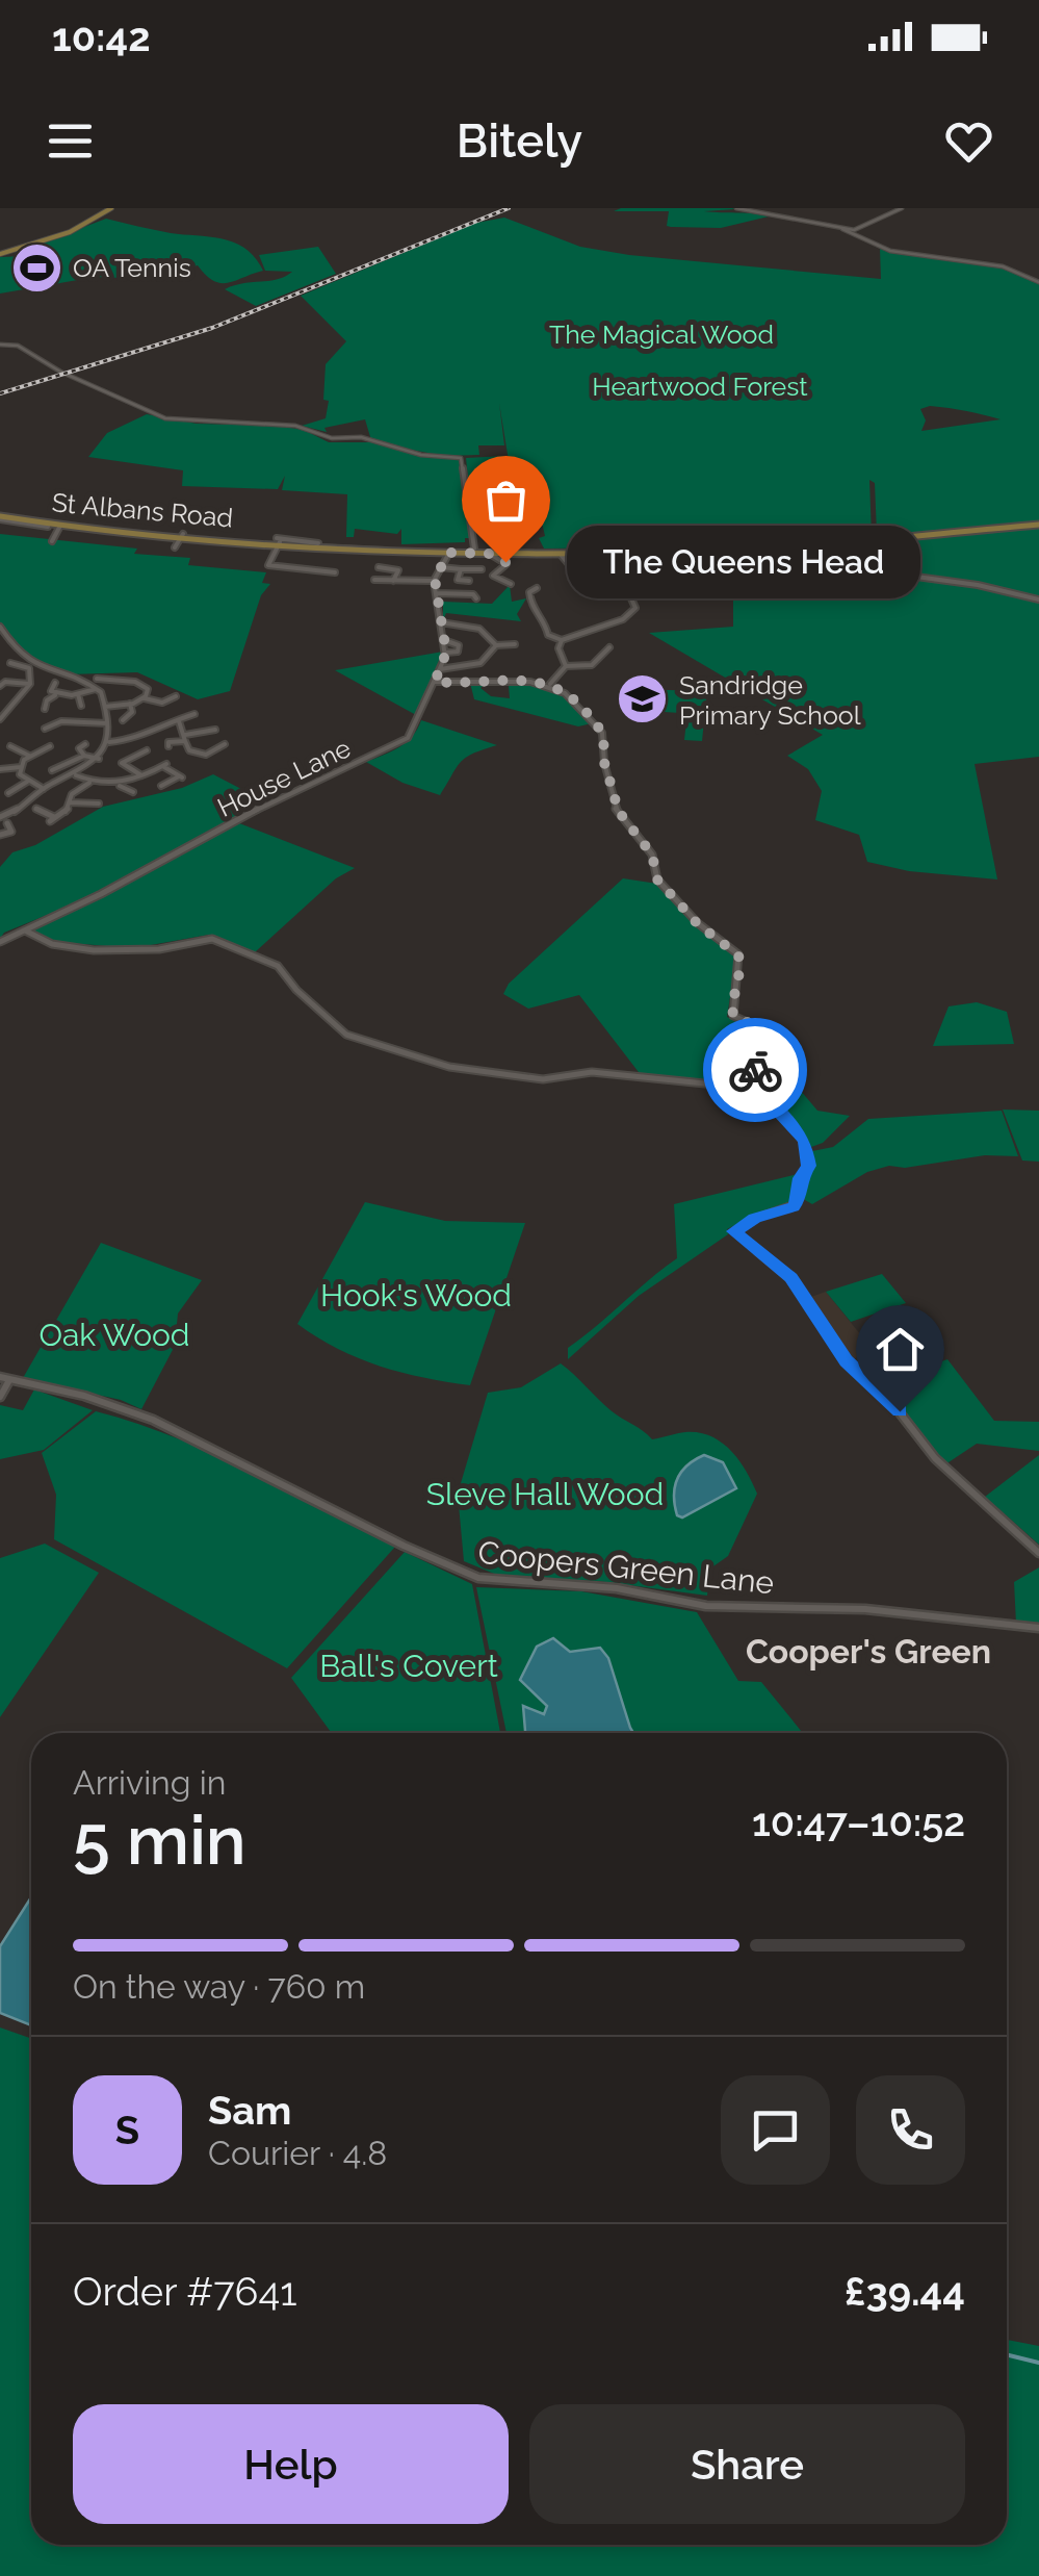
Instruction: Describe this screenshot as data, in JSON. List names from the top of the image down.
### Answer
{
  "streets": {
    "main road": ["St Albans Road"],
    "street": ["House Lane", "Coopers Green Lane"]
  },
  "districts": ["Cooper's Green"],
  "parks": [
    "The Magical Wood",
    "Heartwood Forest",
    "Hook's Wood",
    "Oak Wood",
    "Sleve Hall Wood",
    "Ball's Covert"
  ],
  "places": {
    "sports": ["OA Tennis"],
    "other": ["The Queens Head"],
    "school or university": ["Sandridge Primary School"]
  },
  "page": {
    "status": "10:42",
    "header": "Bitely",
    "bubble": "The Queens Head",
    "heading": ["5 min", "Arriving in", "10:47–10:52"],
    "panel": [
      "Sam",
      "Courier · 4.8",
      "Order #7641",
      "£39.44"
    ],
    "bar": "On the way · 760 m",
    "round": "S",
    "buttons": ["Help", "Share"]
  }
}
